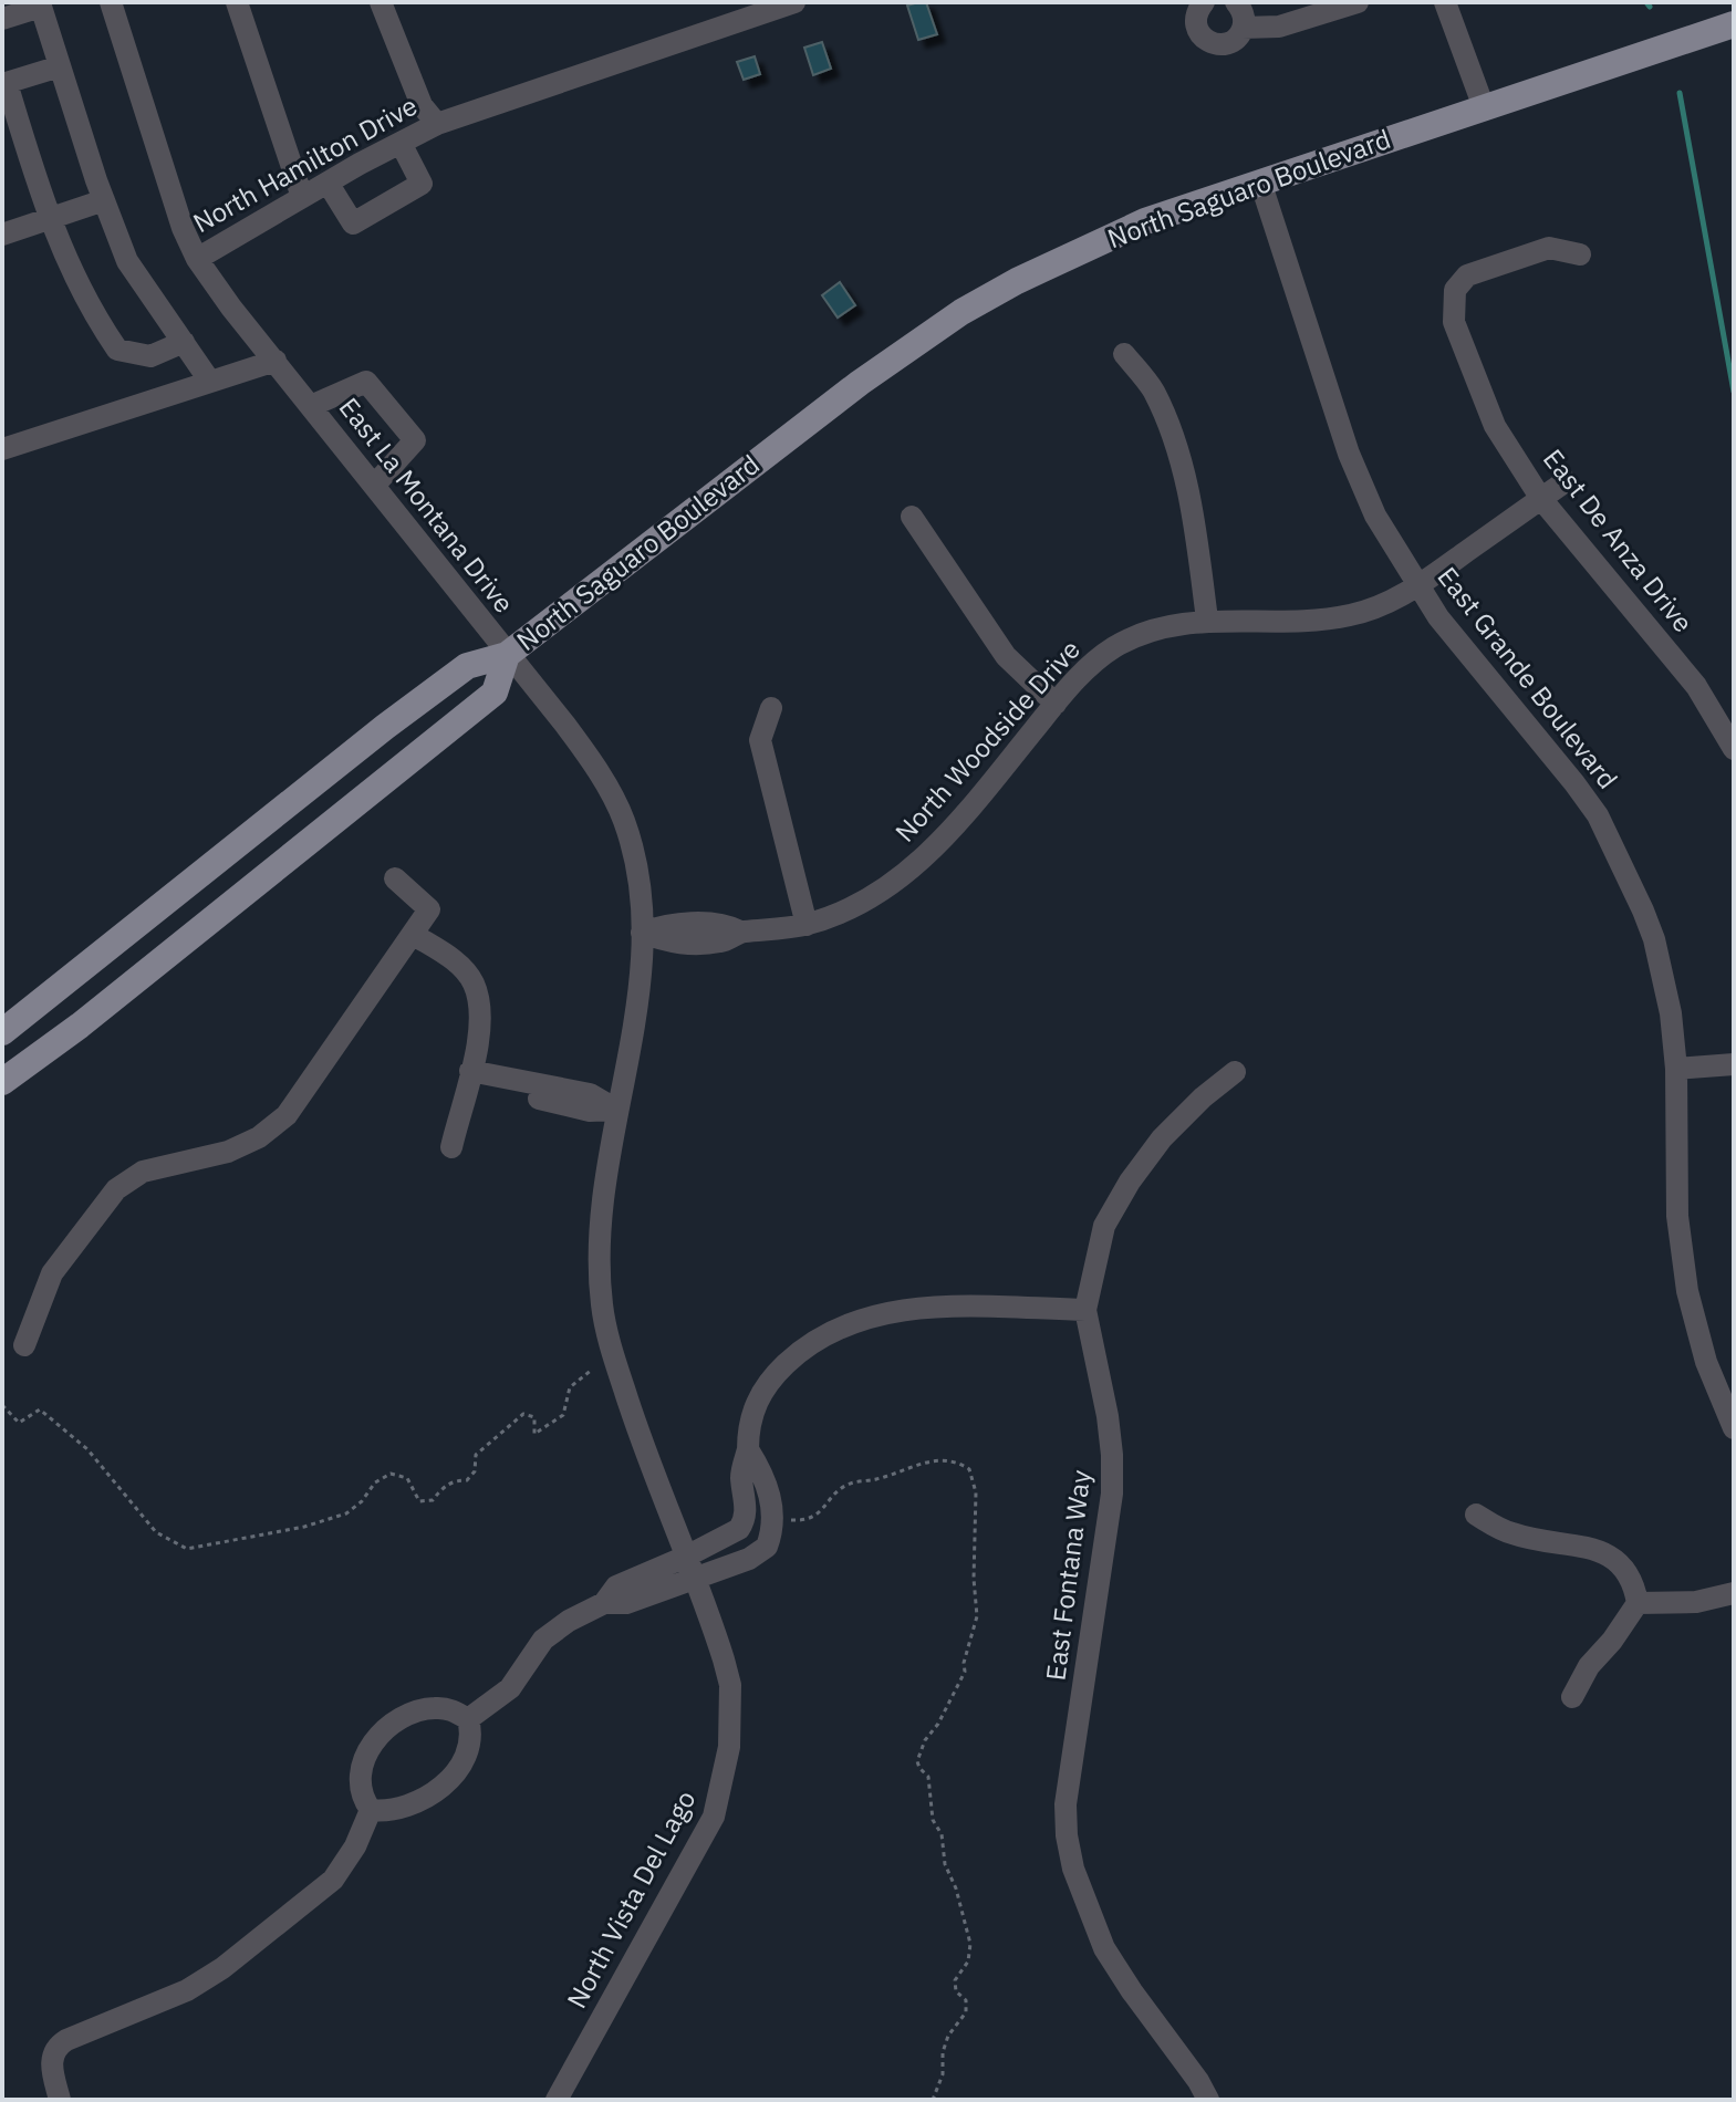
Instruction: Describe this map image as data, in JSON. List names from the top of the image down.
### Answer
{
  "streets": {
    "main road": ["North Saguaro Boulevard"],
    "street": [
      "North Hamilton Drive",
      "East La Montana Drive",
      "East De Anza Drive",
      "East Grande Boulevard",
      "North Woodside Drive",
      "East Fontana Way",
      "North Vista Del Lago"
    ]
  },
  "crossings": [
    ["North Hamilton Drive", "East La Montana Drive"],
    ["North Saguaro Boulevard", "East La Montana Drive"],
    ["North Saguaro Boulevard", "East Grande Boulevard"],
    ["East La Montana Drive", "North Woodside Drive"],
    ["East La Montana Drive", "North Vista Del Lago"],
    ["East De Anza Drive", "North Woodside Drive"],
    ["East Grande Boulevard", "North Woodside Drive"]
  ]
}
